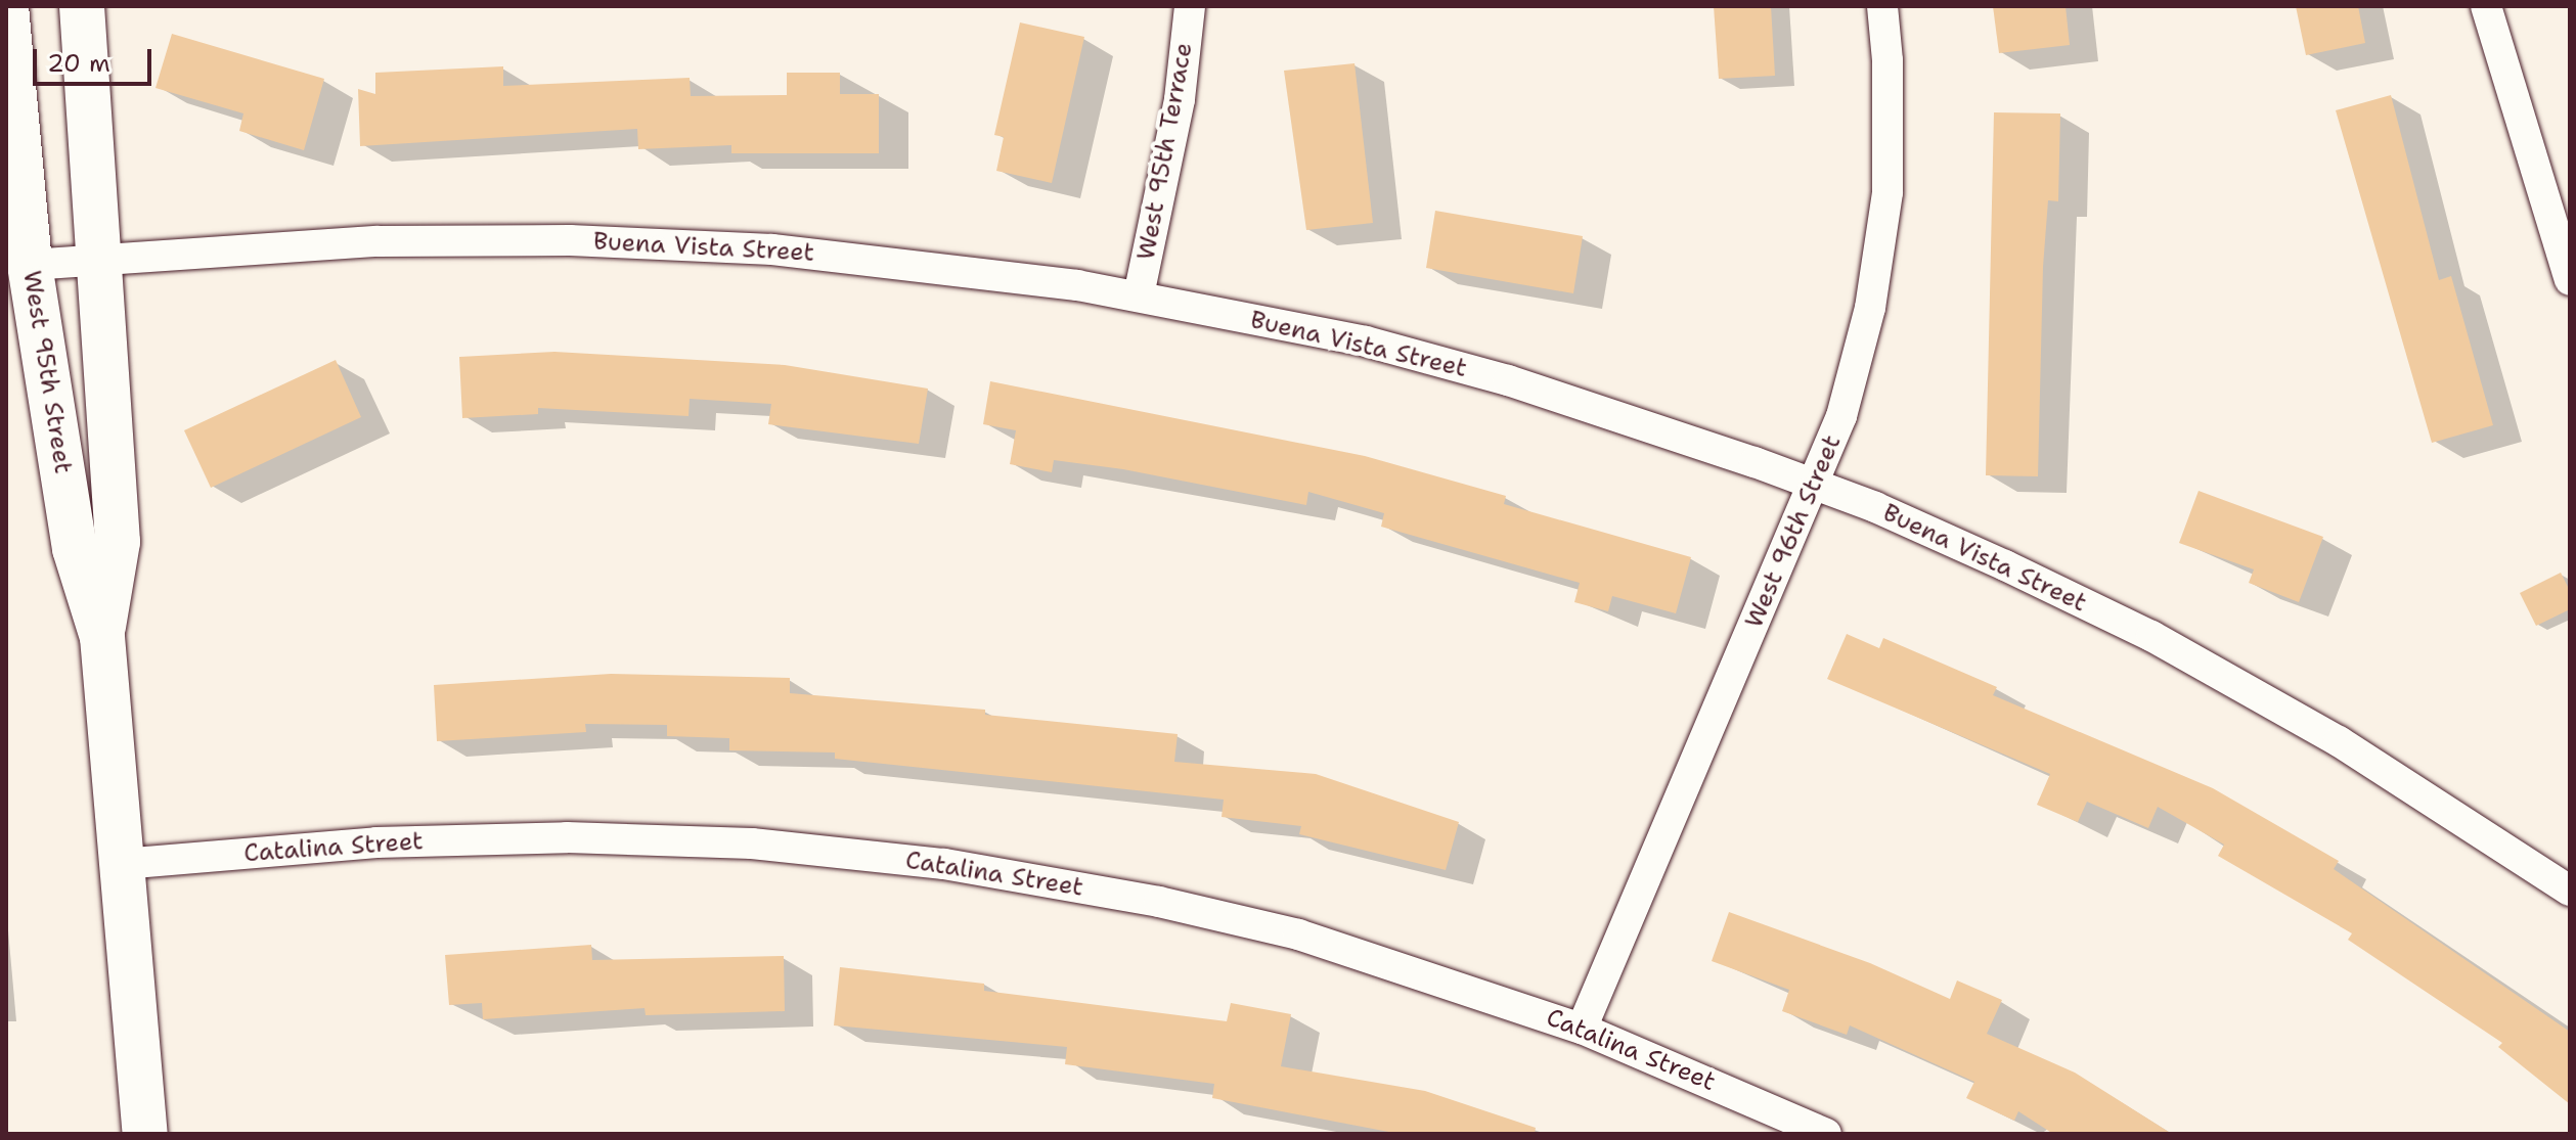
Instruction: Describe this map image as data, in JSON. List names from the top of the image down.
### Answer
{
  "streets": {
    "main road": ["West 95th Street"],
    "street": [
      "West 95th Terrace",
      "Buena Vista Street",
      "West 96th Street",
      "Catalina Street"
    ]
  },
  "crossings": [
    ["West 95th Terrace", "Buena Vista Street"],
    ["Buena Vista Street", "West 95th Street"],
    ["Buena Vista Street", "West 96th Street"],
    ["West 95th Street", "Catalina Street"],
    ["West 96th Street", "Catalina Street"]
  ],
  "scale_bar": "20 m"
}
